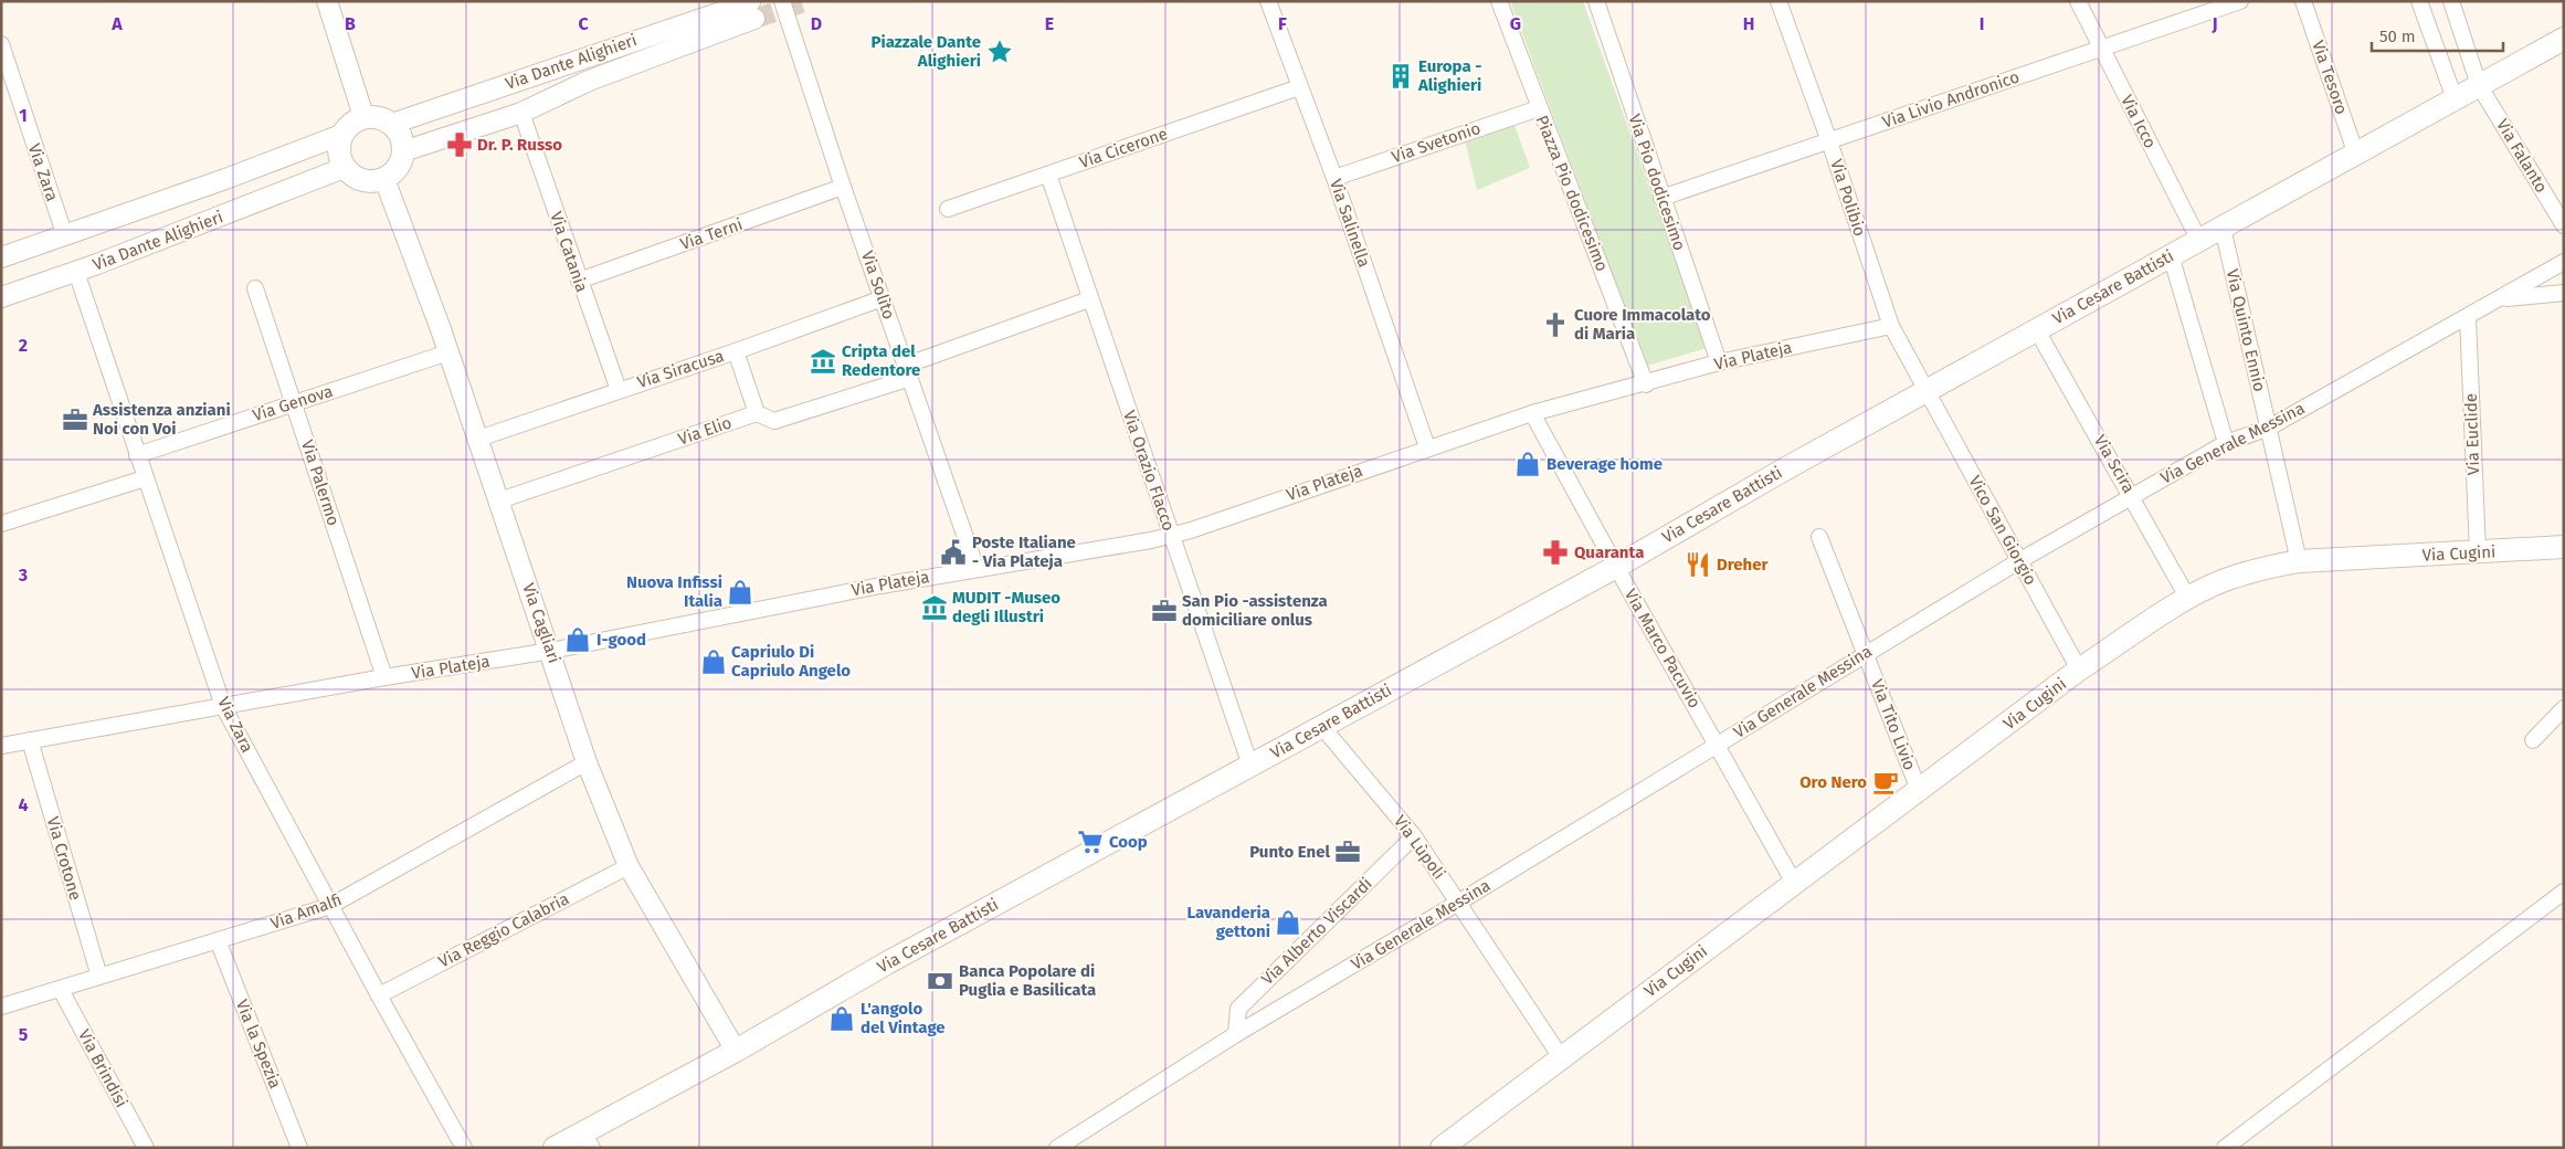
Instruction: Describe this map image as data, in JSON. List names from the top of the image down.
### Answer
{
  "streets": {
    "main road": ["Via Cesare Battisti", "Via Cugini"],
    "street": [
      "Via Dante Alighieri",
      "Via Tesoro",
      "Via Livio Andronico",
      "Via Icco",
      "Via Svetonio",
      "Via Cicerone",
      "Via Falanto",
      "Via Zara",
      "Via Pio dodicesimo",
      "Piazza Pio dodicesimo",
      "Via Polibio",
      "Via Salinella",
      "Via Terni",
      "Via Catania",
      "Via Solìto",
      "Via Quinto Ennio",
      "Via Plateja",
      "Via Siracusa",
      "Via Genova",
      "Via Elio",
      "Via Euclide",
      "Via Generale Messina",
      "Via Scira",
      "Via Orazio Flacco",
      "Via Palermo",
      "Vico San Giorgio",
      "Via Cagliari",
      "Via Marco Pacuvio",
      "Via Tito Livio",
      "Via Lùpoli",
      "Via Crotone",
      "Via Amalfi",
      "Via Reggio Calabria",
      "Via Alberto Viscardi",
      "Via la Spezia",
      "Via Brindisi"
    ]
  },
  "crossings": [
    ["Via Dante Alighieri", "Via Zara"],
    ["Via Dante Alighieri", "Via Catania"],
    ["Via Dante Alighieri", "Via Cagliari"],
    ["Via Tesoro", "Via Cesare Battisti"],
    ["Via Livio Andronico", "Via Icco"],
    ["Via Livio Andronico", "Via Pio dodicesimo"],
    ["Via Livio Andronico", "Via Polibio"],
    ["Via Icco", "Via Cesare Battisti"],
    ["Via Svetonio", "Piazza Pio dodicesimo"],
    ["Via Svetonio", "Via Salinella"],
    ["Via Cicerone", "Via Salinella"],
    ["Via Cicerone", "Via Orazio Flacco"],
    ["Via Falanto", "Via Cesare Battisti"],
    ["Via Zara", "Via Plateja"],
    ["Via Zara", "Via Genova"],
    ["Via Zara", "Via Amalfi"],
    ["Via Zara", "Via Reggio Calabria"],
    ["Via Pio dodicesimo", "Via Plateja"],
    ["Piazza Pio dodicesimo", "Via Plateja"],
    ["Via Polibio", "Via Cesare Battisti"],
    ["Via Polibio", "Via Plateja"],
    ["Via Polibio", "Vico San Giorgio"],
    ["Via Salinella", "Via Plateja"],
    ["Via Terni", "Via Catania"],
    ["Via Terni", "Via Solìto"],
    ["Via Catania", "Via Siracusa"],
    ["Via Solìto", "Via Plateja"],
    ["Via Solìto", "Via Siracusa"],
    ["Via Cesare Battisti", "Via Quinto Ennio"],
    ["Via Cesare Battisti", "Via Scira"],
    ["Via Cesare Battisti", "Via Orazio Flacco"],
    ["Via Cesare Battisti", "Vico San Giorgio"],
    ["Via Cesare Battisti", "Via Cagliari"],
    ["Via Cesare Battisti", "Via Marco Pacuvio"],
    ["Via Cesare Battisti", "Via Lùpoli"],
    ["Via Quinto Ennio", "Via Generale Messina"],
    ["Via Quinto Ennio", "Via Cugini"],
    ["Via Plateja", "Via Orazio Flacco"],
    ["Via Plateja", "Via Palermo"],
    ["Via Plateja", "Via Cagliari"],
    ["Via Plateja", "Via Marco Pacuvio"],
    ["Via Plateja", "Via Crotone"],
    ["Via Siracusa", "Via Cagliari"],
    ["Via Genova", "Via Palermo"],
    ["Via Genova", "Via Cagliari"],
    ["Via Elio", "Via Cagliari"],
    ["Via Euclide", "Via Generale Messina"],
    ["Via Euclide", "Via Cugini"],
    ["Via Generale Messina", "Via Scira"],
    ["Via Generale Messina", "Vico San Giorgio"],
    ["Via Generale Messina", "Via Marco Pacuvio"],
    ["Via Generale Messina", "Via Tito Livio"],
    ["Via Generale Messina", "Via Lùpoli"],
    ["Via Generale Messina", "Via Alberto Viscardi"],
    ["Via Scira", "Via Cugini"],
    ["Vico San Giorgio", "Via Cugini"],
    ["Via Cugini", "Via Marco Pacuvio"],
    ["Via Cugini", "Via Tito Livio"],
    ["Via Cugini", "Via Lùpoli"],
    ["Via Cagliari", "Via Amalfi"],
    ["Via Cagliari", "Via Reggio Calabria"],
    ["Via Lùpoli", "Via Alberto Viscardi"],
    ["Via Crotone", "Via Amalfi"],
    ["Via Amalfi", "Via la Spezia"],
    ["Via Amalfi", "Via Brindisi"]
  ],
  "places": {
    "place": ["Piazzale Dante Alighieri"],
    "building": ["Europa - Alighieri"],
    "pharmacy": ["Dr. P. Russo", "Quaranta"],
    "church": ["Cuore Immacolato di Maria"],
    "museum": ["Cripta del Redentore", "MUDIT -Museo degli Illustri"],
    "office": ["Assistenza anziani Noi con Voi", "San Pio -assistenza domiciliare onlus", "Punto Enel"],
    "shop": [
      "Beverage home",
      "Nuova Infissi Italia",
      "I-good",
      "Capriulo Di Capriulo Angelo",
      "Lavanderia gettoni",
      "L'angolo del Vintage"
    ],
    "public building": ["Poste Italiane - Via Plateja"],
    "restaurant": ["Dreher"],
    "cafe": ["Oro Nero"],
    "supermarket": ["Coop"],
    "bank": ["Banca Popolare di Puglia e Basilicata"]
  },
  "scale_bar": "50 m",
  "grid": {
    "columns": [
      "A",
      "B",
      "C",
      "D",
      "E",
      "F",
      "G",
      "H",
      "I",
      "J"
    ],
    "rows": [
      "1",
      "2",
      "3",
      "4",
      "5"
    ]
  }
}
